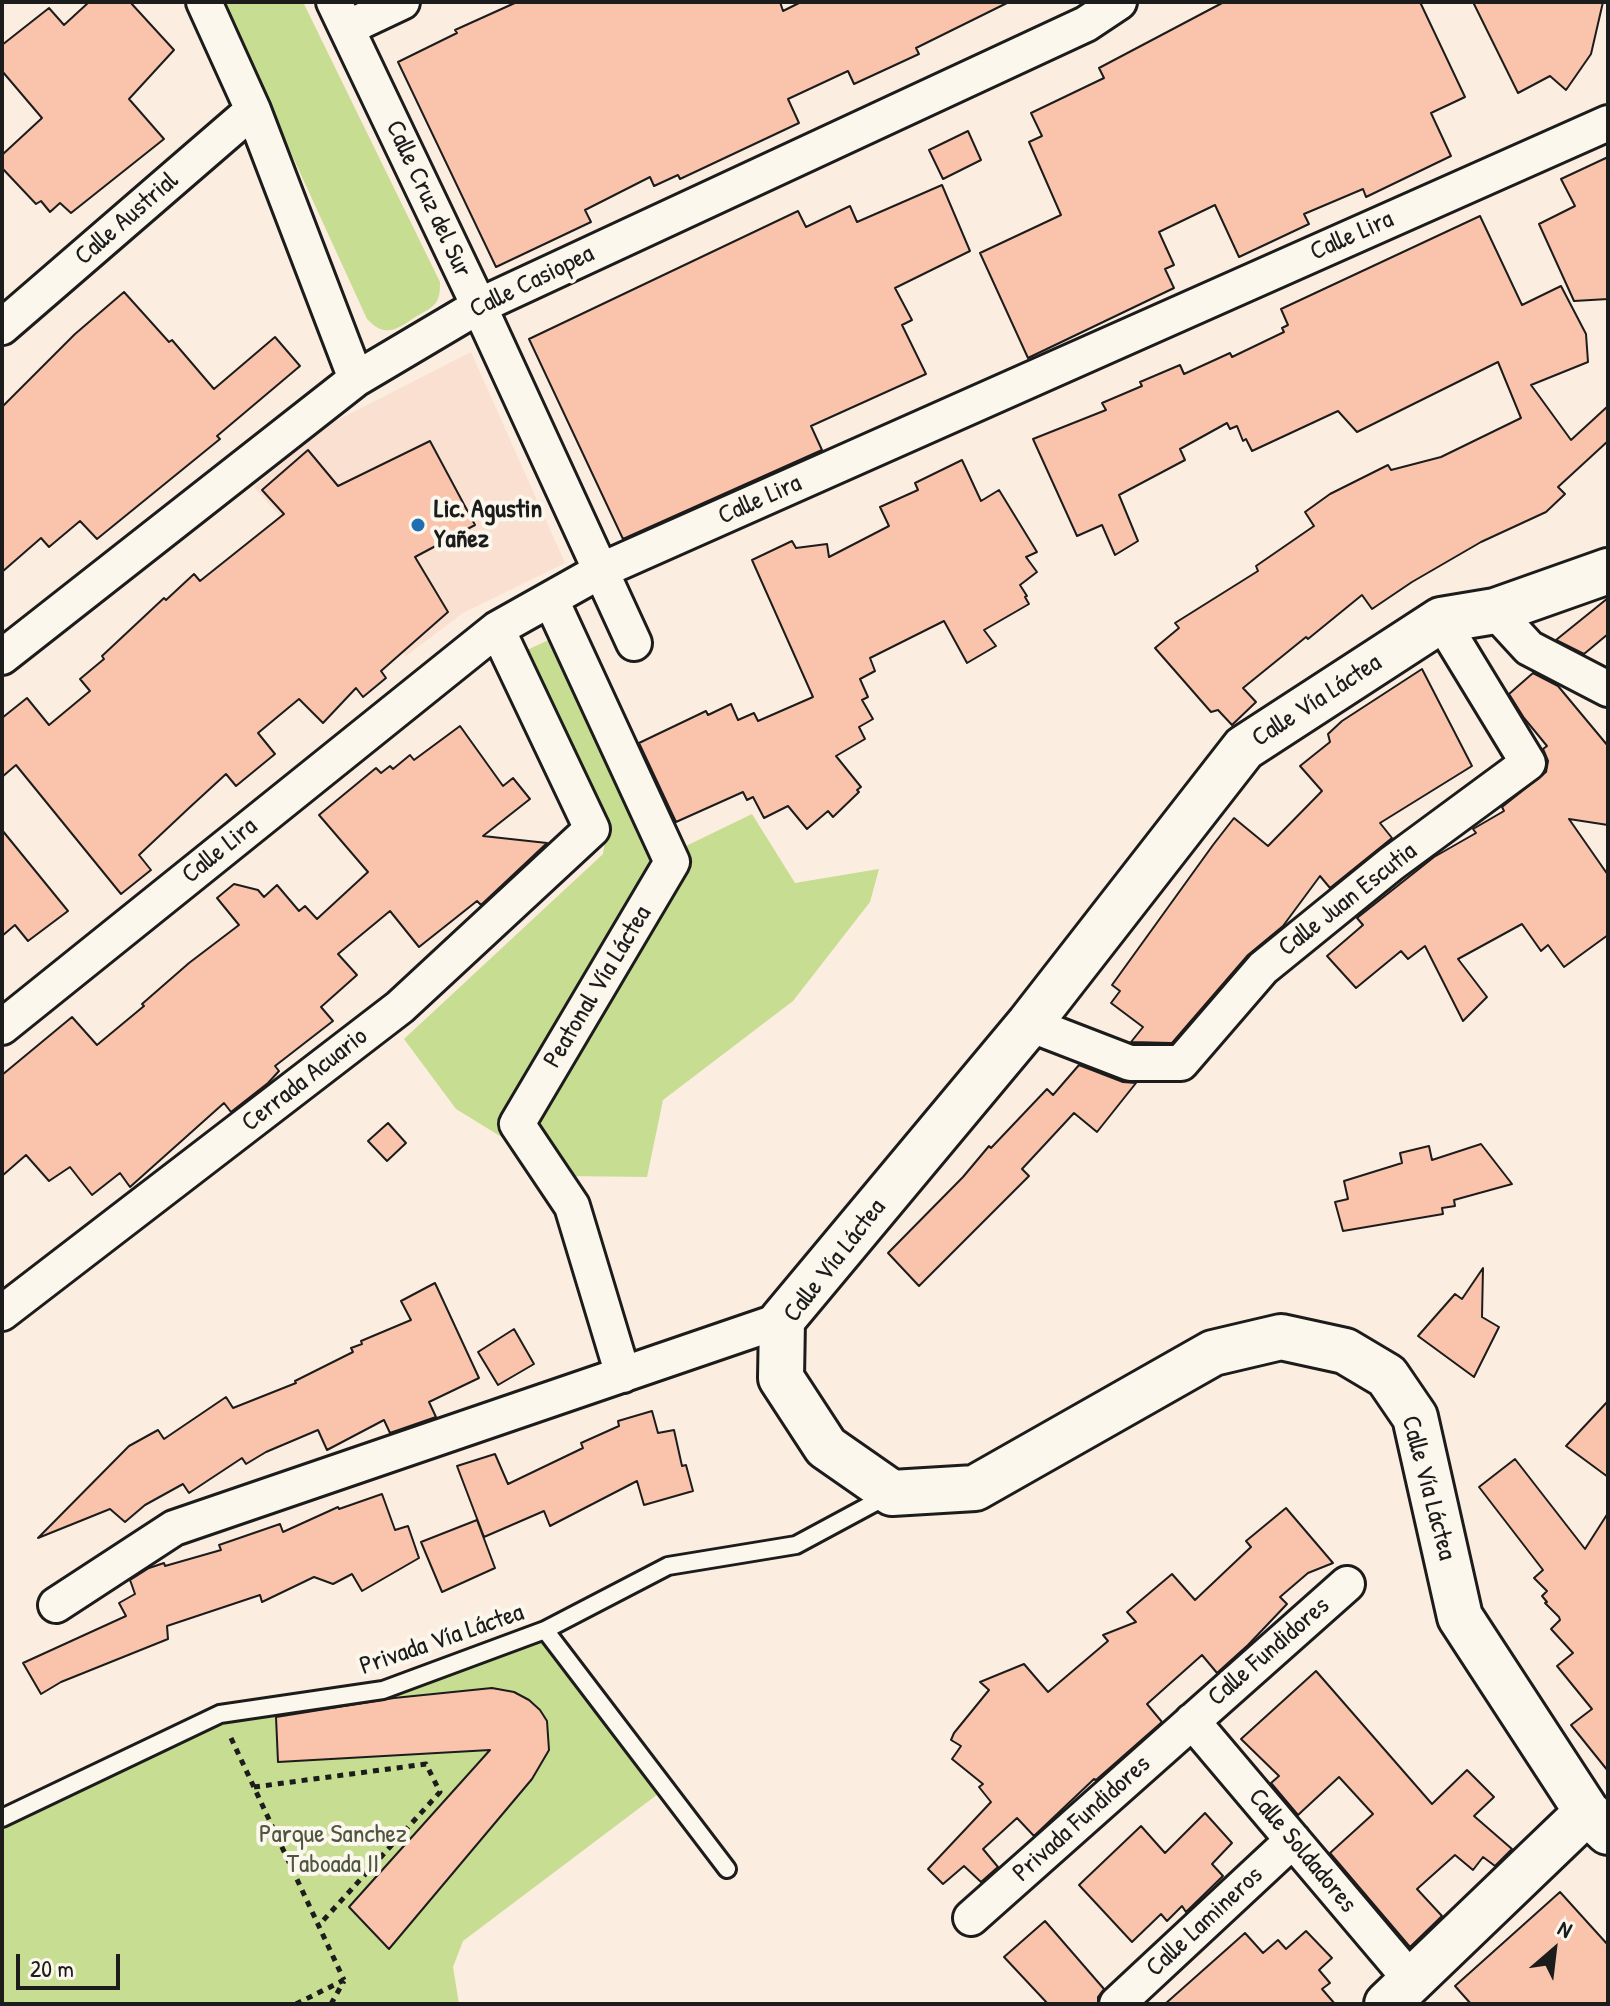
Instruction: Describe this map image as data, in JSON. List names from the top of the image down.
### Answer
{
  "streets": {
    "street": [
      "Calle Cruz del Sur",
      "Calle Austrial",
      "Calle Lira",
      "Calle Casiopea",
      "Calle Vía Láctea",
      "Calle Juan Escutia",
      "Peatonal Vía Láctea",
      "Cerrada Acuario",
      "Calle Fundidores",
      "Privada Fundidores",
      "Calle Soldadores",
      "Calle Lamineros"
    ],
    "lane": ["Privada Vía Láctea"]
  },
  "crossings": [
    ["Calle Cruz del Sur", "Calle Lira"],
    ["Calle Cruz del Sur", "Calle Casiopea"],
    ["Calle Lira", "Peatonal Vía Láctea"],
    ["Calle Lira", "Cerrada Acuario"],
    ["Calle Vía Láctea", "Calle Juan Escutia"],
    ["Calle Vía Láctea", "Privada Vía Láctea"],
    ["Calle Vía Láctea", "Calle Soldadores"],
    ["Calle Fundidores", "Privada Fundidores"],
    ["Calle Fundidores", "Calle Soldadores"],
    ["Privada Fundidores", "Calle Soldadores"],
    ["Calle Soldadores", "Calle Lamineros"]
  ],
  "parks": ["Parque Sanchez Taboada II"],
  "places": ["Lic. Agustin Yañez"],
  "scale_bar": "20 m",
  "north": "top right"
}
